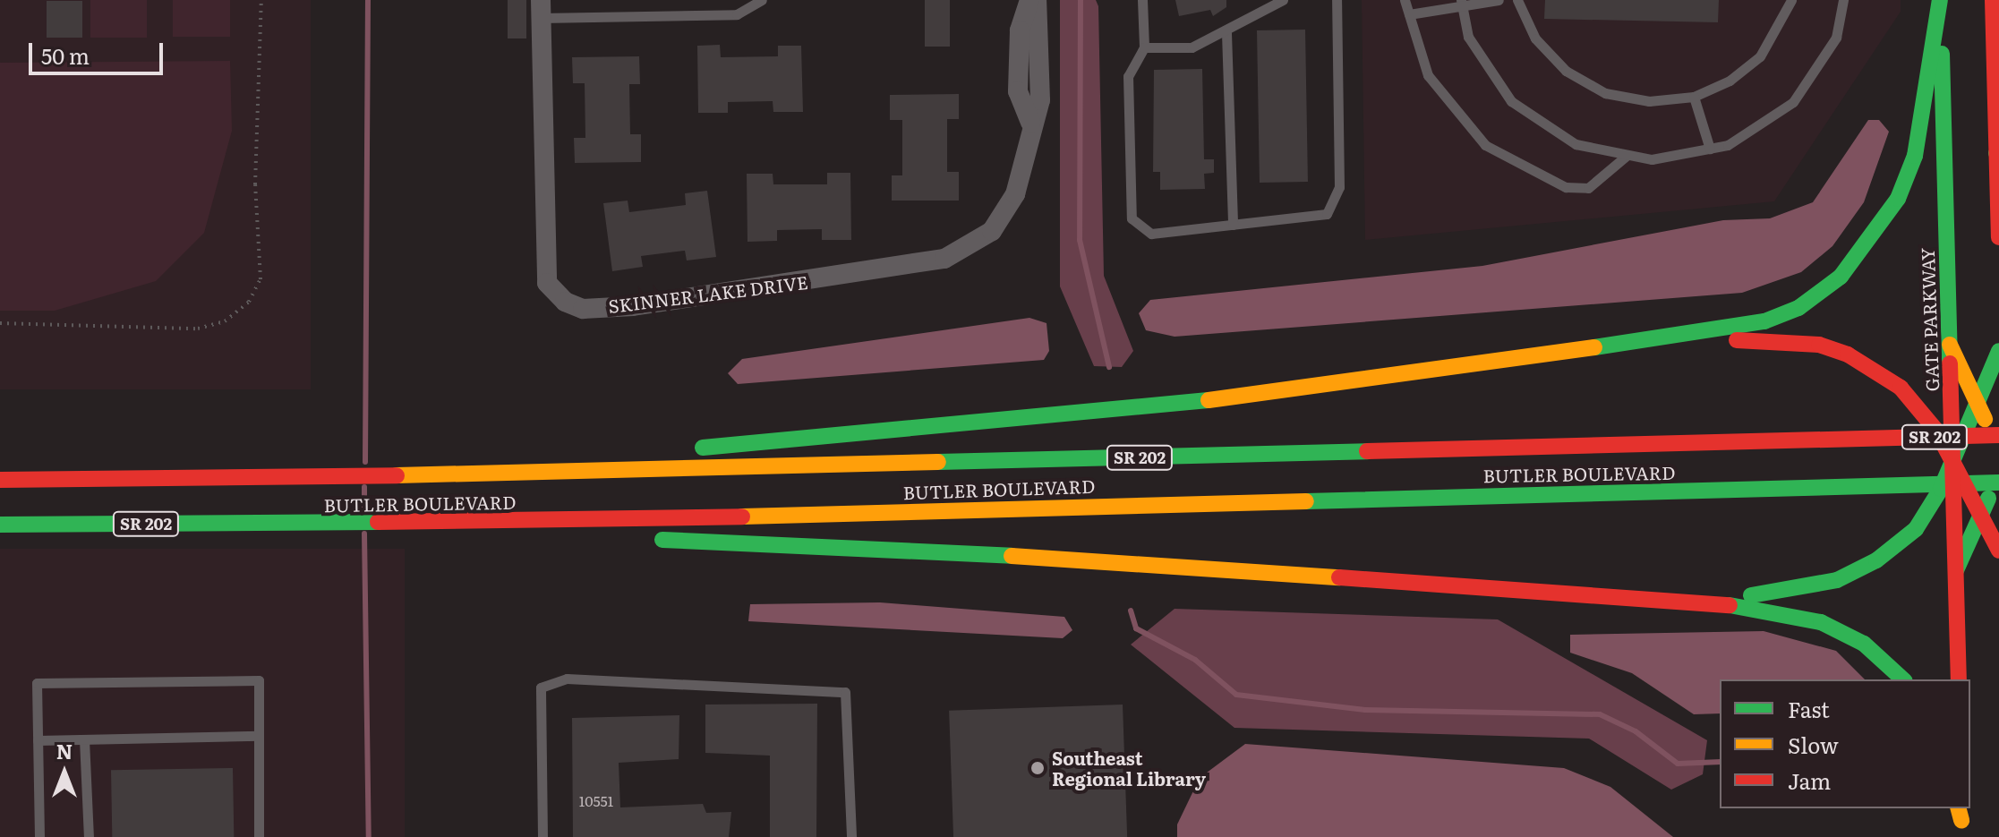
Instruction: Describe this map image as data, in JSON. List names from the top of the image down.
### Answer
{
  "streets": {
    "main road": ["GATE PARKWAY", "SR 202", "BUTLER BOULEVARD"],
    "street": ["SKINNER LAKE DRIVE"]
  },
  "places": ["Southeast Regional Library"],
  "house_numbers": ["10551"],
  "legend": ["Fast", "Slow", "Jam"],
  "scale_bar": "50 m",
  "north": "top"
}
